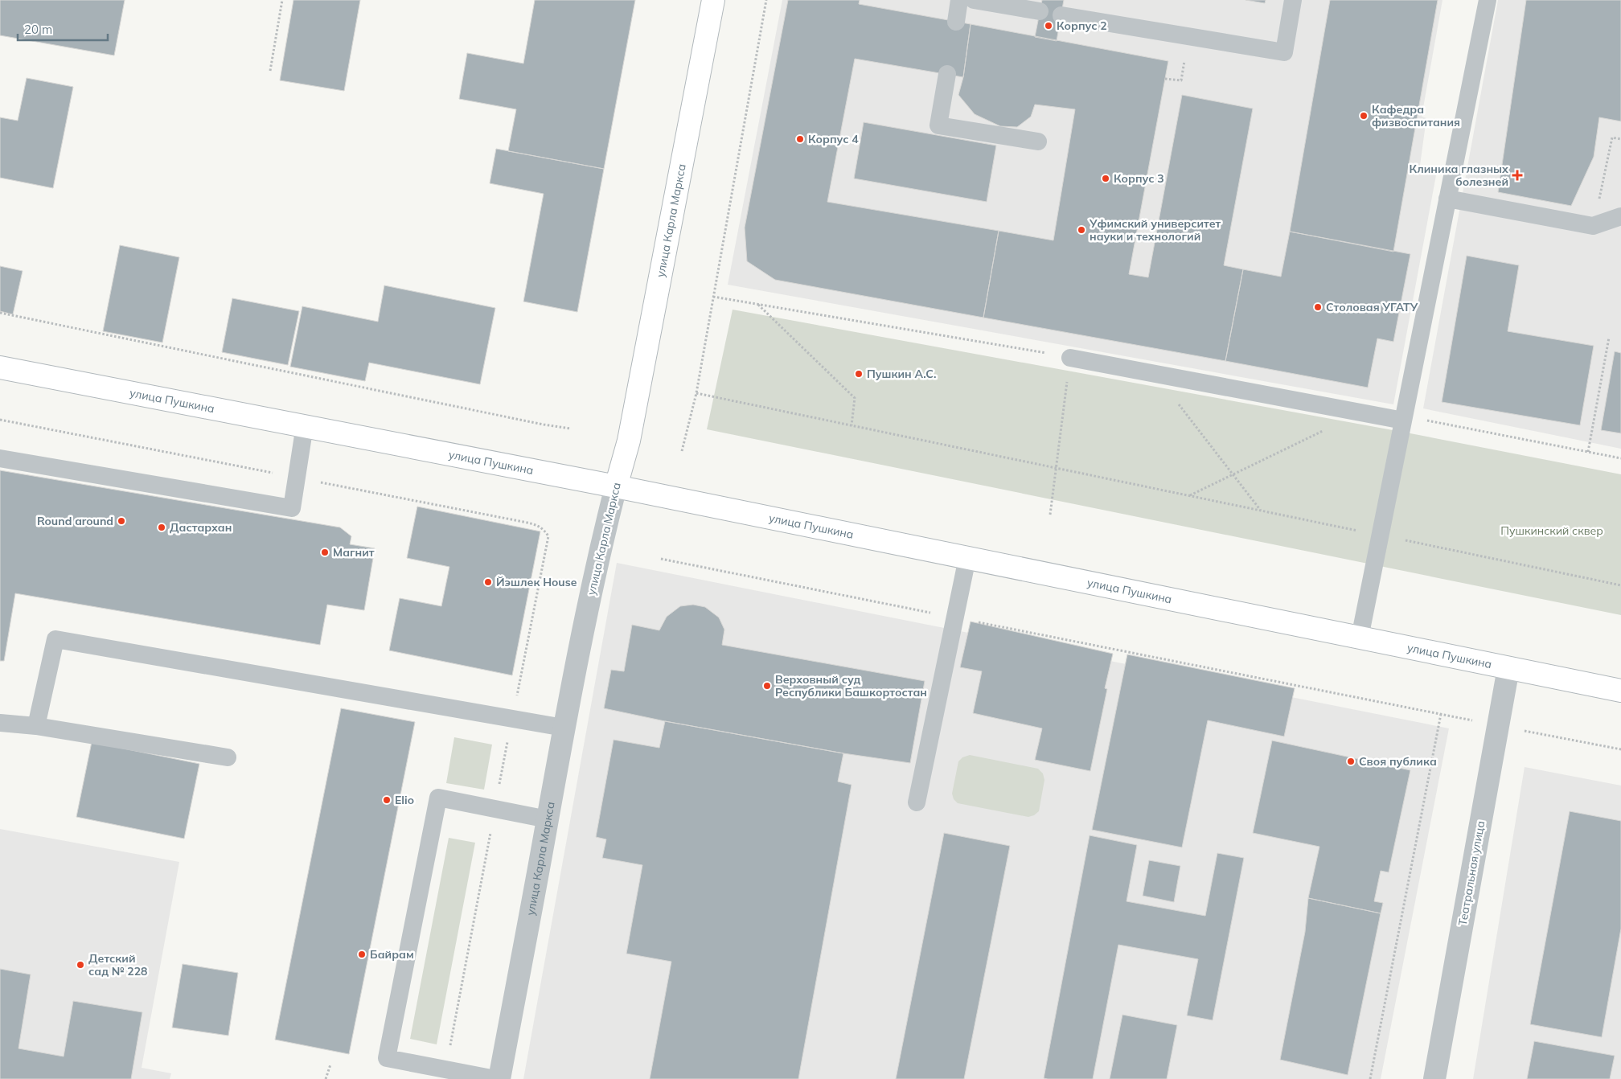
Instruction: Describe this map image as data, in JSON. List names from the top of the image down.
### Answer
{
  "streets": {
    "main road": ["улица Карла Маркса", "улица Пушкина"],
    "street": ["Театральная улица"]
  },
  "crossings": [
    ["улица Карла Маркса", "улица Пушкина"],
    ["улица Пушкина", "Театральная улица"]
  ],
  "parks": ["Пушкинский сквер"],
  "places": {
    "other": [
      "Корпус 2",
      "Кафедра физвоспитания",
      "Корпус 4",
      "Корпус 3",
      "Уфимский университет науки и технологий",
      "Столовая УГАТУ",
      "Пушкин А.С.",
      "Round around",
      "Дастархан",
      "Магнит",
      "Йэшлек House",
      "Верховный суд Республики Башкортостан",
      "Своя публика",
      "Elio",
      "Байрам",
      "Детский сад № 228"
    ],
    "health": ["Клиника глазных болезней"]
  },
  "scale_bar": "20 m"
}
